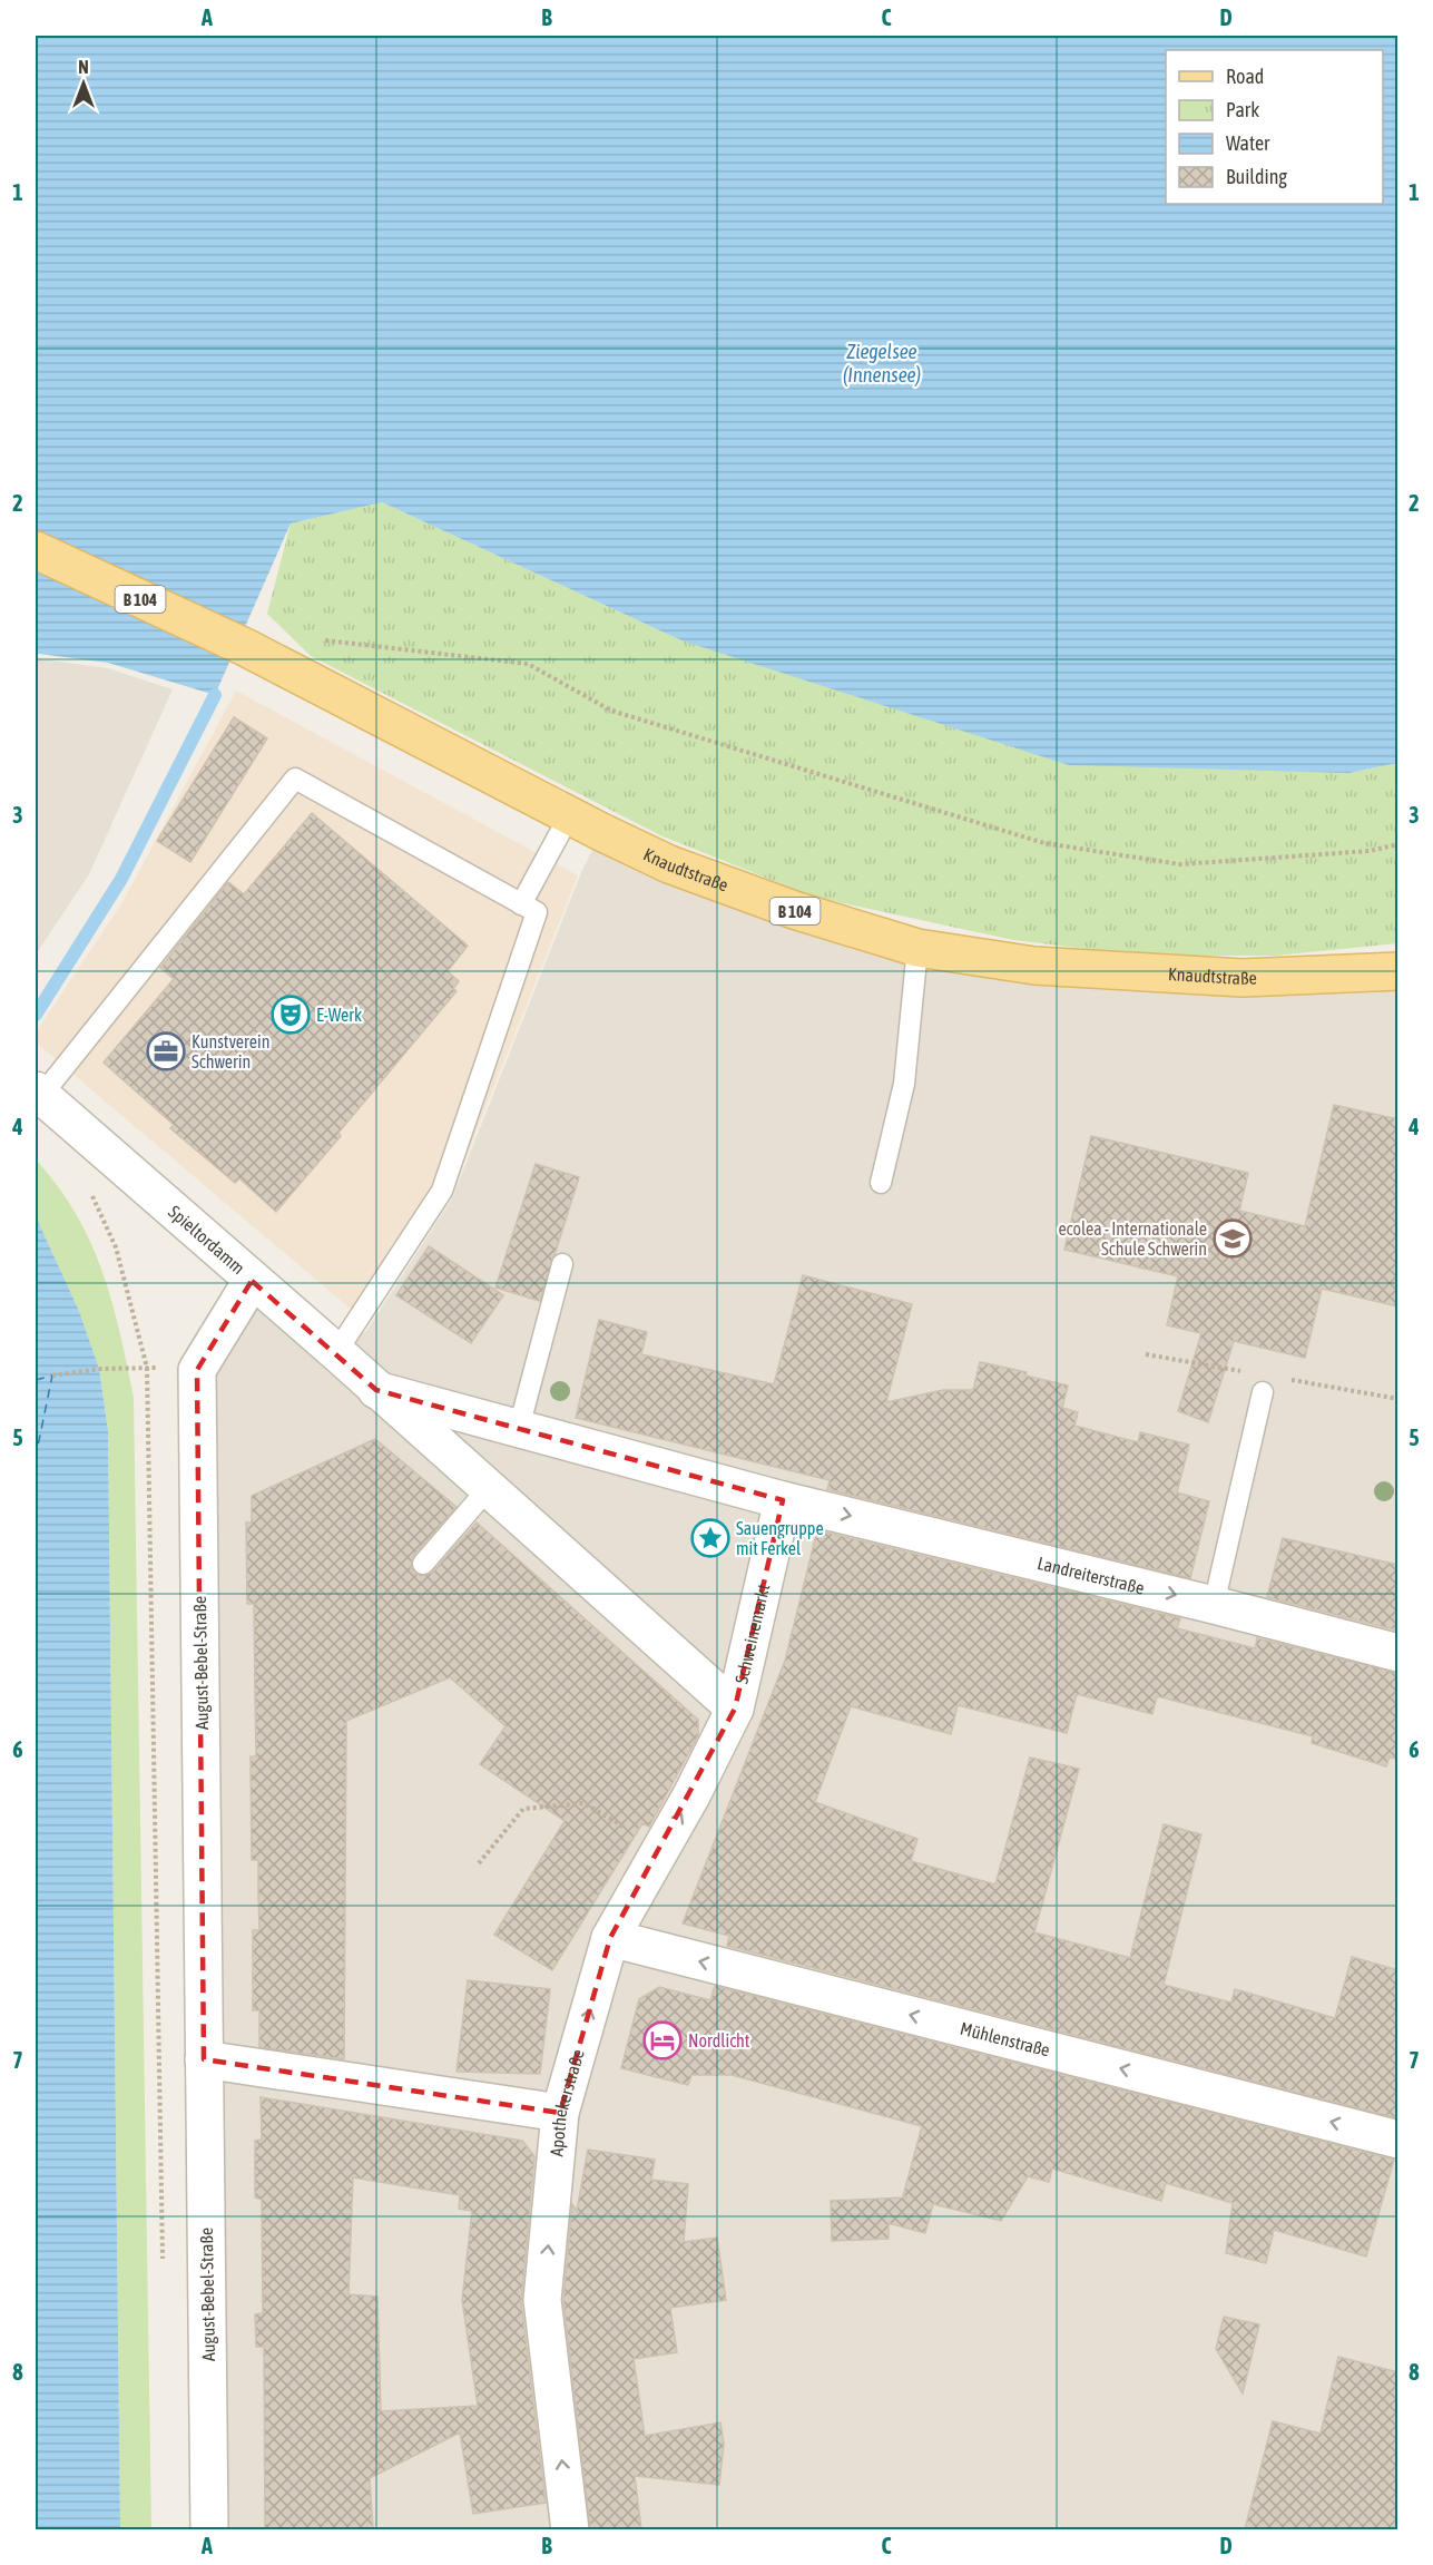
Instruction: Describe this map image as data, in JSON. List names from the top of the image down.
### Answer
{
  "streets": {
    "main road": ["B 104", "Knaudtstraße"],
    "street": [
      "Spieltordamm",
      "Landreiterstraße",
      "Schweinemarkt",
      "August-Bebel-Straße",
      "Mühlenstraße",
      "Apothekerstraße"
    ]
  },
  "crossings": [
    ["Spieltordamm", "Schweinemarkt"],
    ["Landreiterstraße", "Schweinemarkt"],
    ["Schweinemarkt", "Apothekerstraße"],
    ["Mühlenstraße", "Apothekerstraße"]
  ],
  "one_way": ["Landreiterstraße", "Mühlenstraße", "Apothekerstraße"],
  "water": ["Ziegelsee (Innensee)"],
  "places": {
    "theatre": ["E-Werk"],
    "office": ["Kunstverein Schwerin"],
    "school or university": ["ecolea - Internationale Schule Schwerin"],
    "place": ["Sauengruppe mit Ferkel"],
    "hotel": ["Nordlicht"]
  },
  "legend": [
    "Road",
    "Park",
    "Water",
    "Building"
  ],
  "north": "top",
  "grid": {
    "columns": [
      "A",
      "B",
      "C",
      "D"
    ],
    "rows": [
      "1",
      "2",
      "3",
      "4",
      "5",
      "6",
      "7",
      "8"
    ]
  }
}
